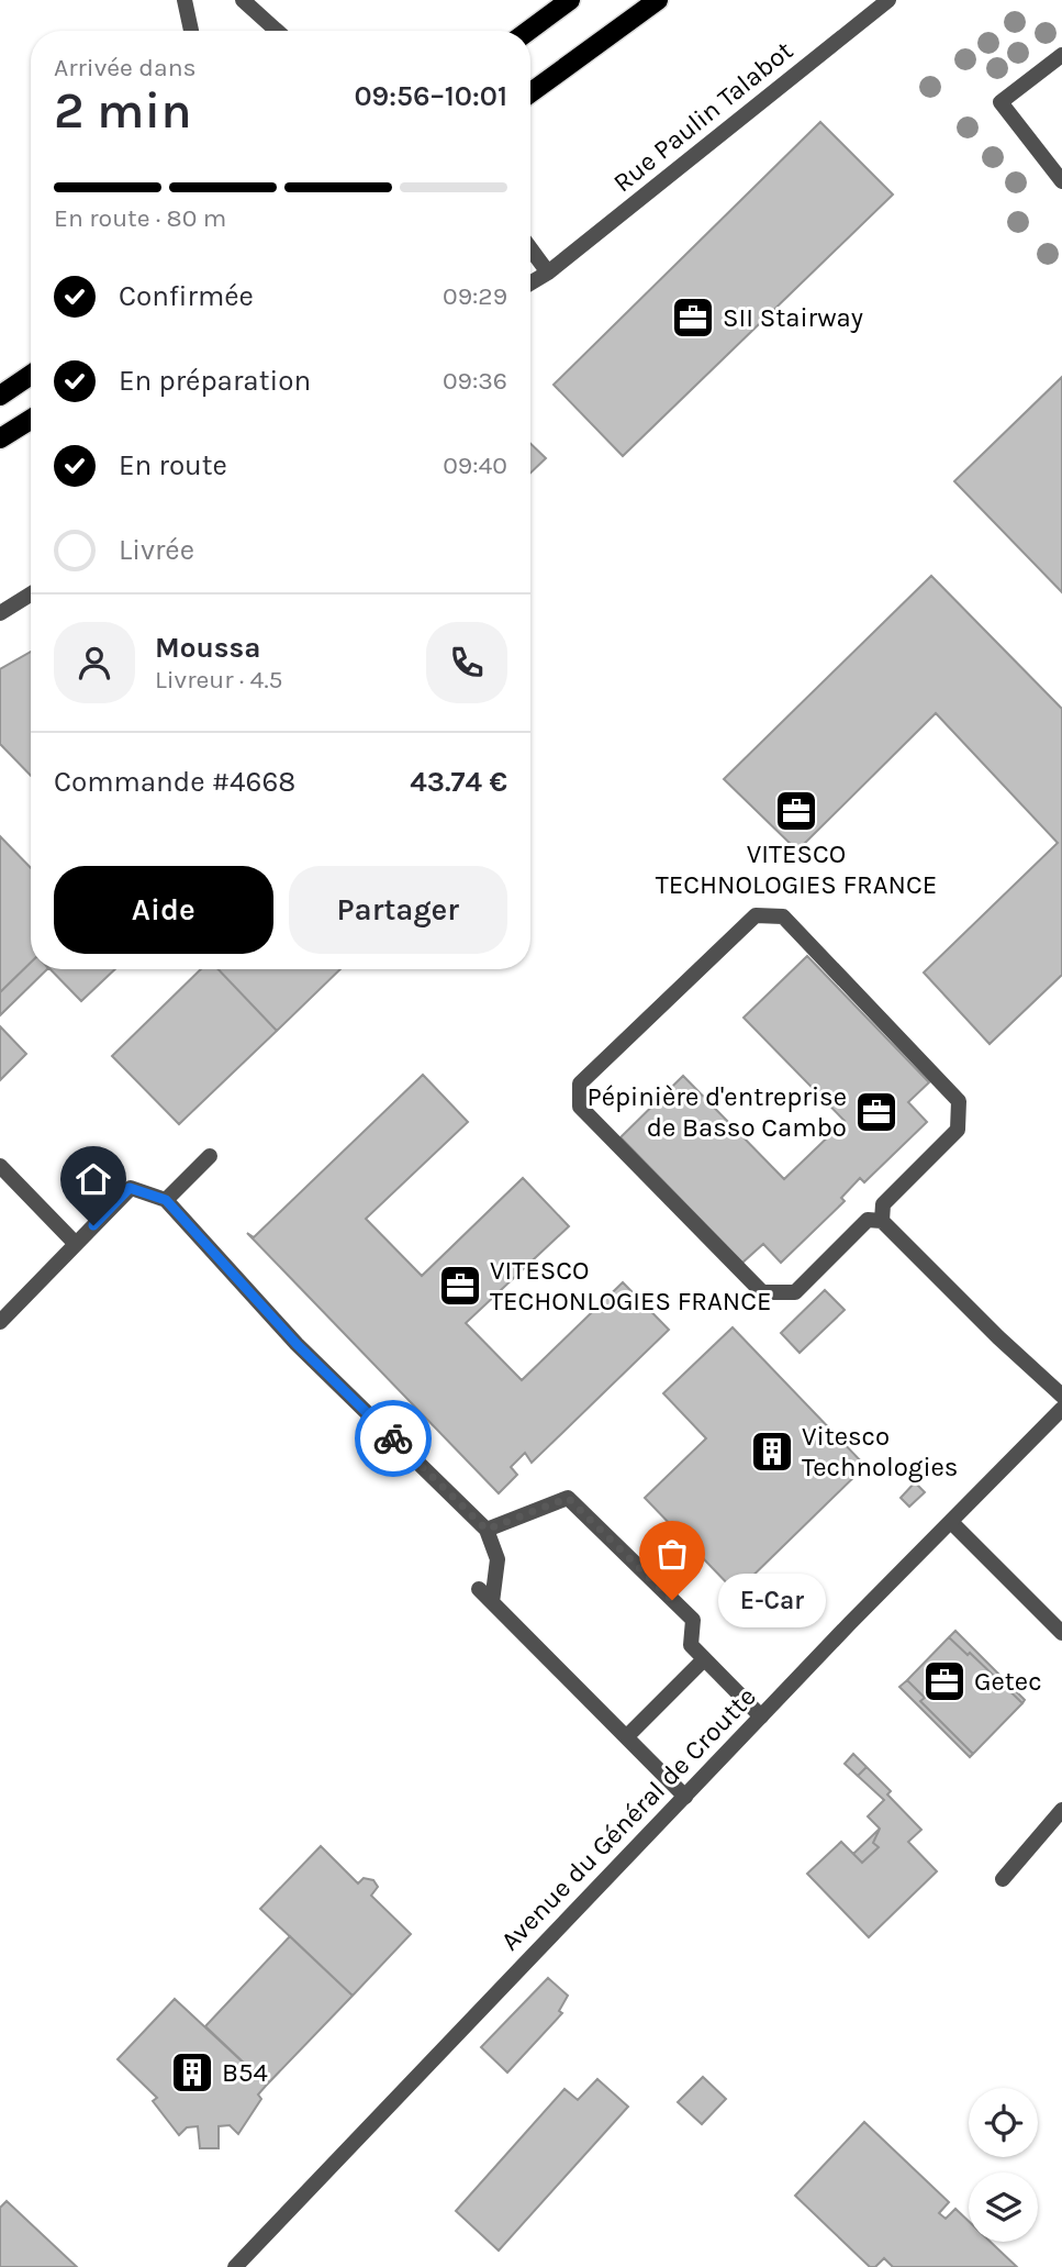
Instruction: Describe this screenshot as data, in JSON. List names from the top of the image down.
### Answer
{
  "streets": {
    "street": ["Rue Paulin Talabot", "Avenue du Général de Croutte"]
  },
  "places": {
    "office": [
      "SII Stairway",
      "VITESCO TECHNOLOGIES FRANCE",
      "Pépinière d'entreprise de Basso Cambo",
      "VITESCO TECHONLOGIES FRANCE",
      "Getec"
    ],
    "building": ["Vitesco Technologies", "B54"],
    "other": ["E-Car"]
  },
  "page": {
    "heading": ["2 min", "Arrivée dans", "09:56–10:01"],
    "panel": [
      "Moussa",
      "Livreur · 4.5",
      "Commande #4668",
      "43.74 €"
    ],
    "bar": "En route · 80 m",
    "list": [
      ["Confirmée", "09:29"],
      ["En préparation", "09:36"],
      ["En route", "09:40"],
      "Livrée"
    ],
    "buttons": ["Aide", "Partager"],
    "bubble": "E-Car"
  }
}
